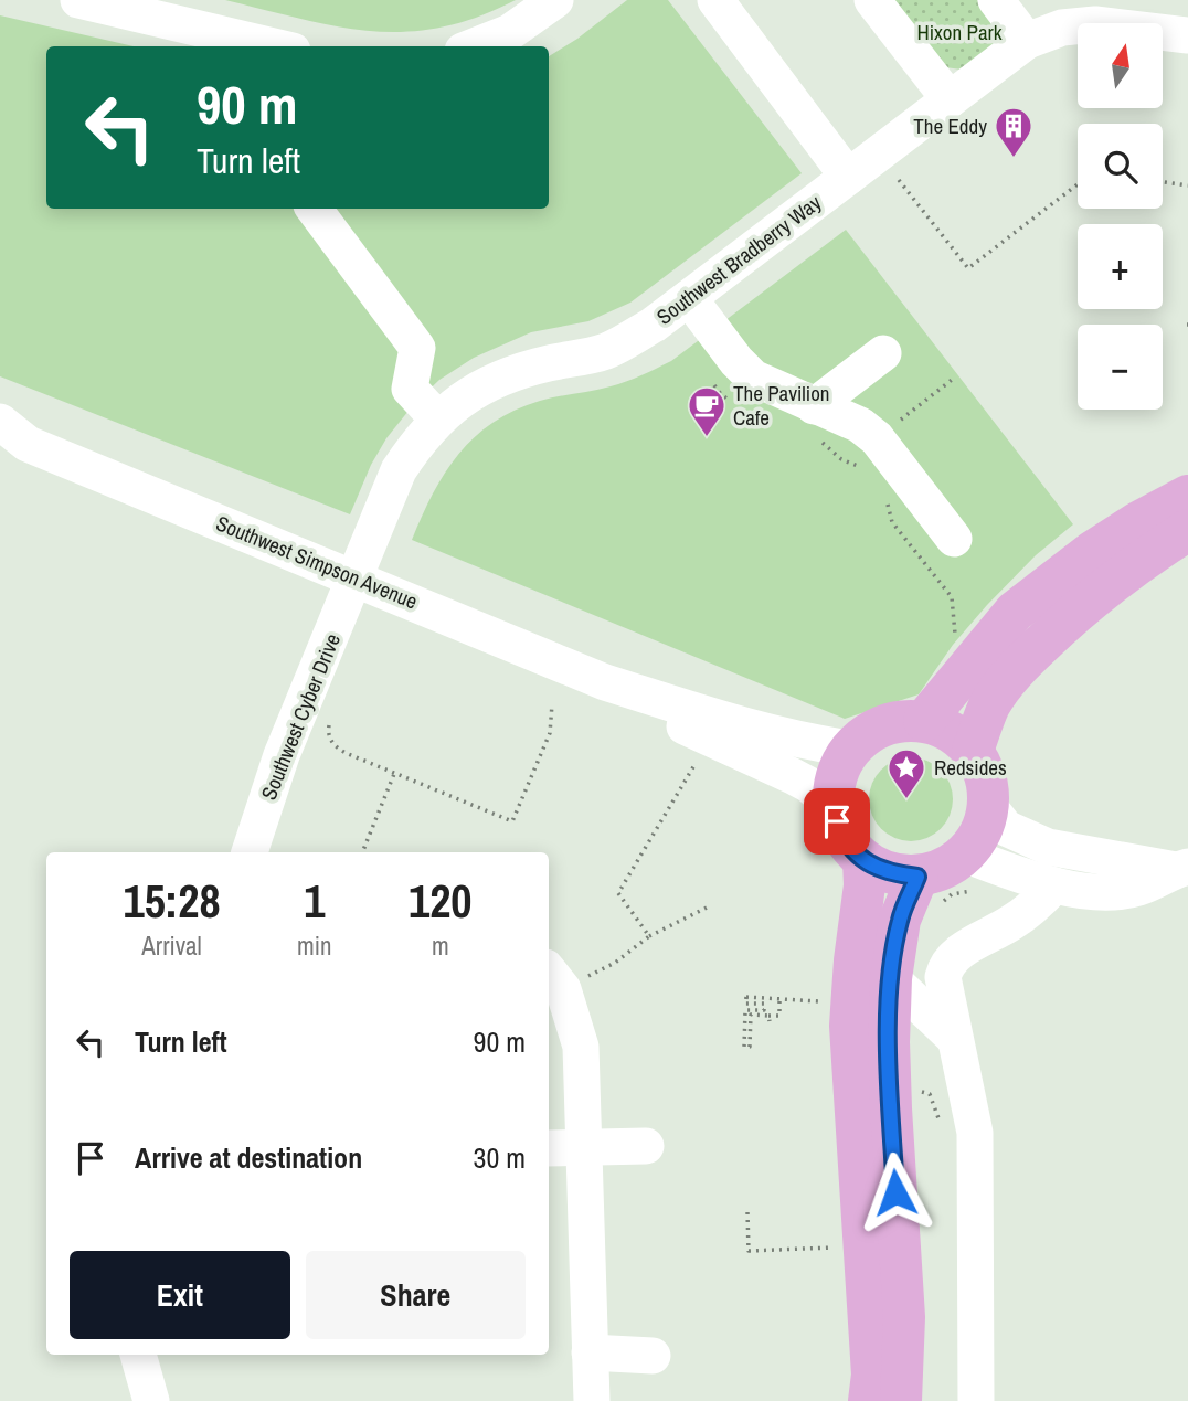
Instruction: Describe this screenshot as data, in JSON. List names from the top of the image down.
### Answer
{
  "streets": {
    "street": ["Southwest Bradberry Way", "Southwest Simpson Avenue", "Southwest Cyber Drive"]
  },
  "crossings": [
    ["Southwest Bradberry Way", "Southwest Simpson Avenue"],
    ["Southwest Bradberry Way", "Southwest Cyber Drive"],
    ["Southwest Simpson Avenue", "Southwest Cyber Drive"]
  ],
  "parks": ["Hixon Park"],
  "places": {
    "building": ["The Eddy"],
    "cafe": ["The Pavilion Cafe"],
    "place": ["Redsides"]
  },
  "north": "top",
  "page": {
    "map_buttons": ["+", "−"],
    "turn": ["90 m", "Turn left"],
    "eta": [
      "15:28",
      "Arrival",
      "1",
      "min",
      "120",
      "m"
    ],
    "list": [
      {
        "name": "Turn left",
        "value": "90 m"
      },
      {
        "name": "Arrive at destination",
        "value": "30 m"
      }
    ],
    "buttons": ["Exit", "Share"]
  }
}
